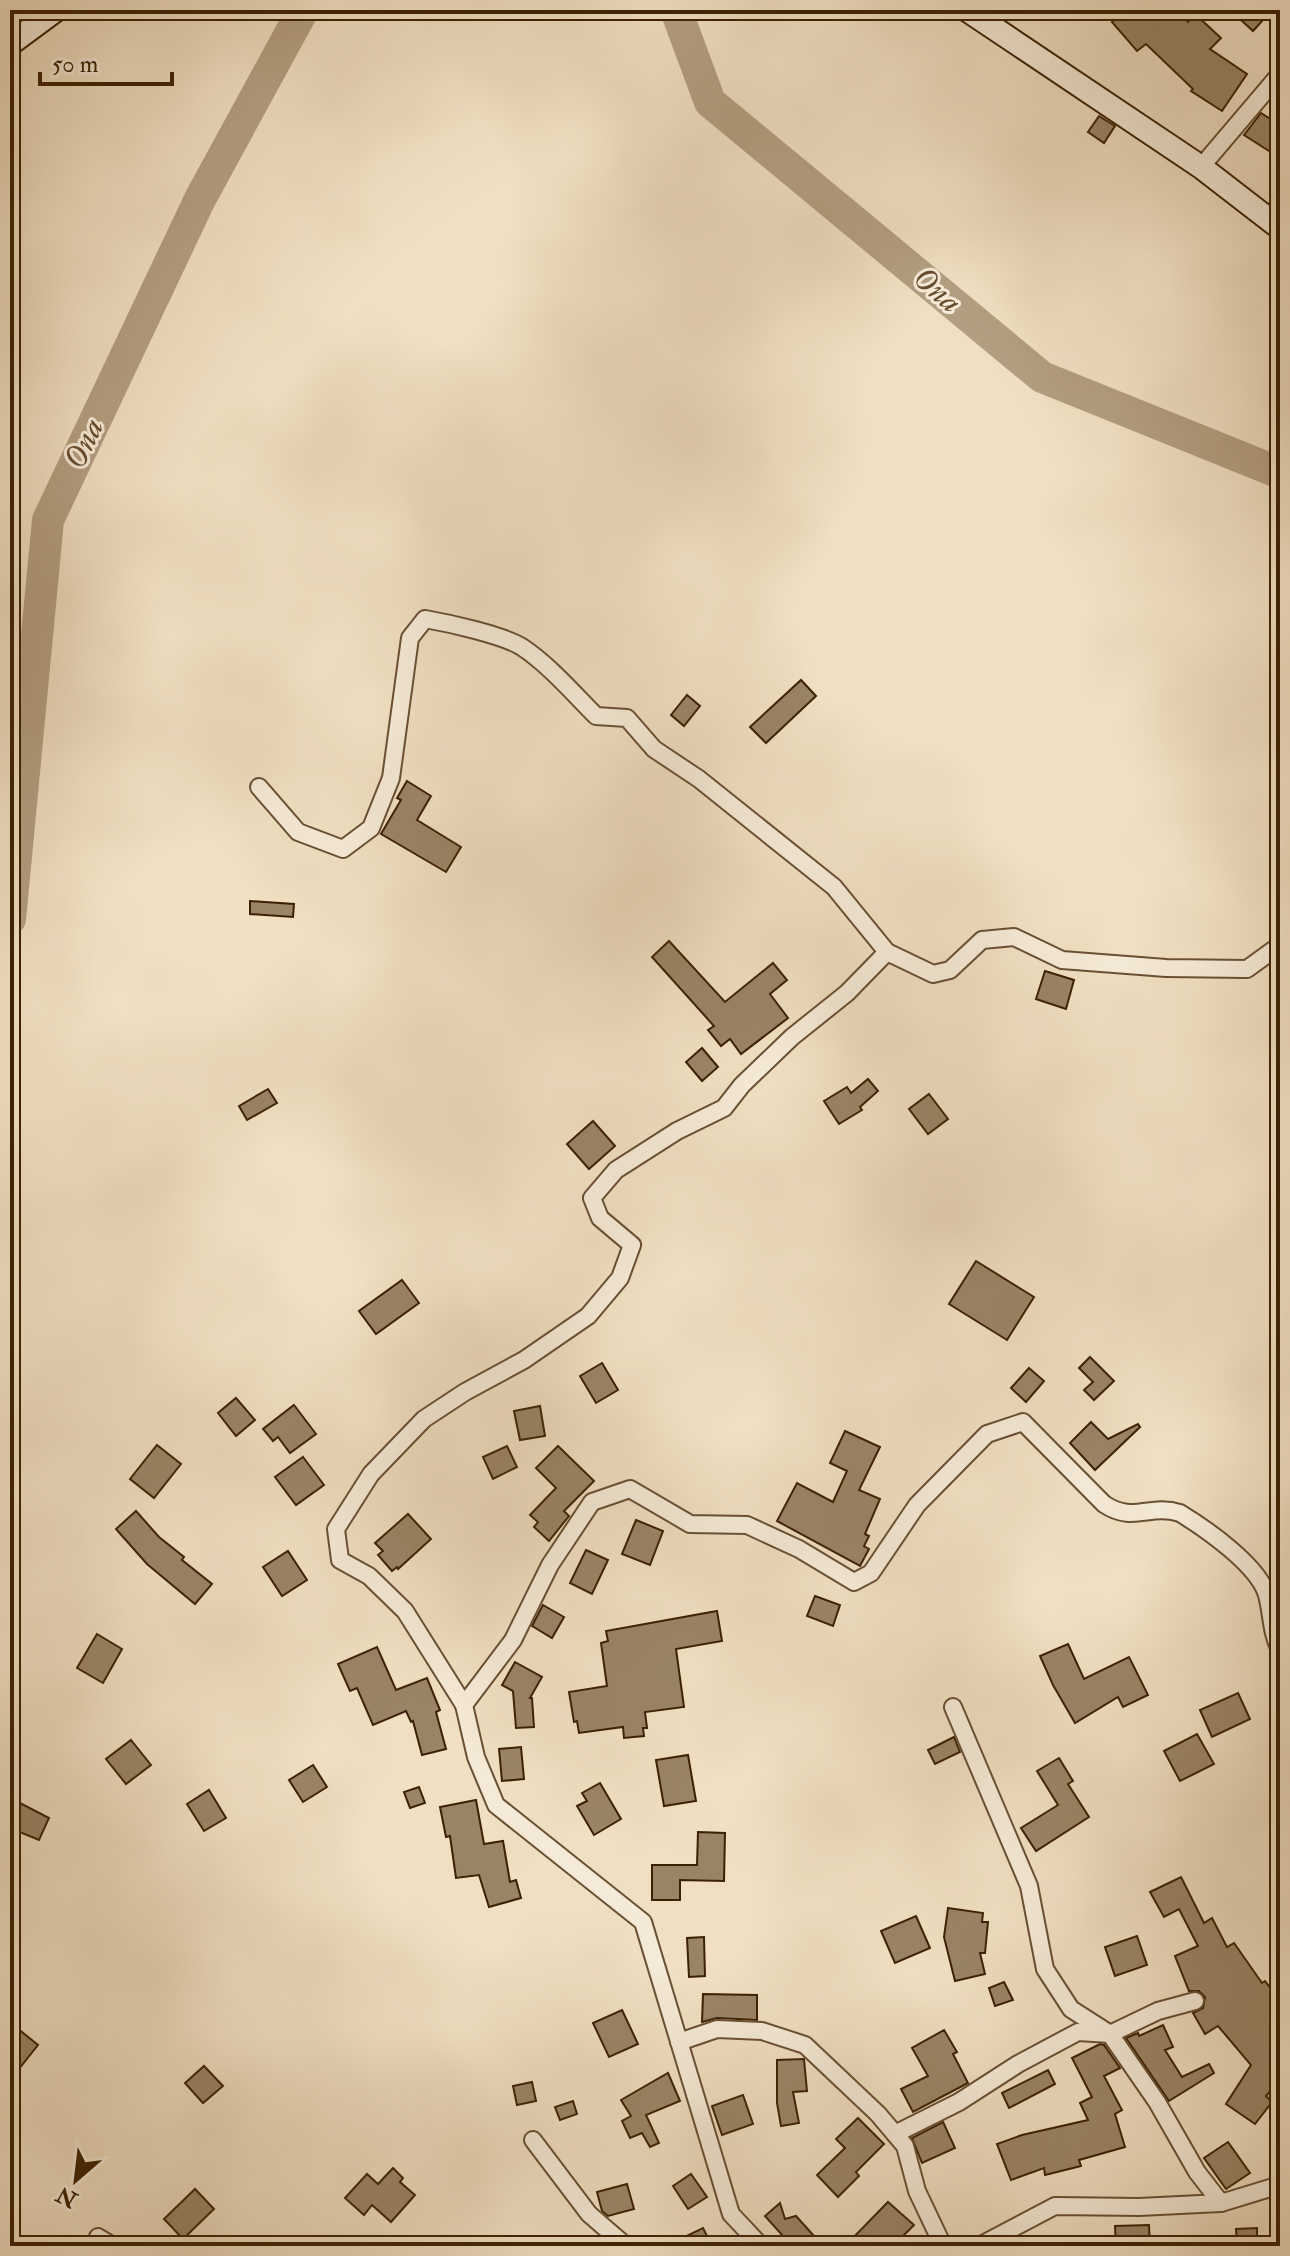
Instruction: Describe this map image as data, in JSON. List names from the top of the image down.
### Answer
{
  "water": ["Ona"],
  "scale_bar": "50 m",
  "north": "bottom left"
}
